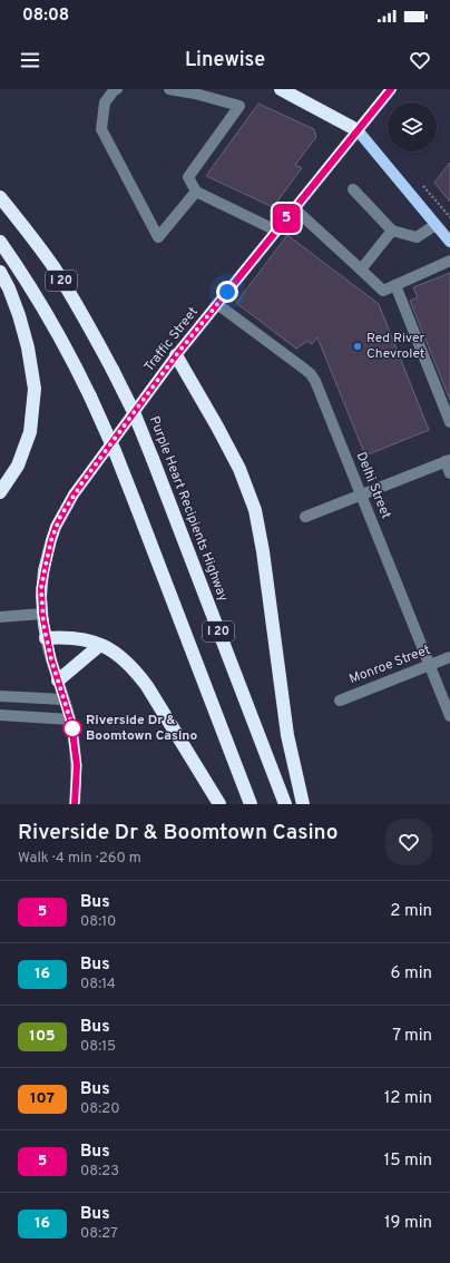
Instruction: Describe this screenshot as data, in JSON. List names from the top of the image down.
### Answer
{
  "streets": {
    "highway": ["I 20", "Purple Heart Recipients Highway"],
    "main road": ["Traffic Street"],
    "street": ["Delhi Street", "Monroe Street"]
  },
  "crossings": [
    ["Traffic Street", "Delhi Street"],
    ["Delhi Street", "Monroe Street"]
  ],
  "places": ["Red River Chevrolet", "Riverside Dr & Boomtown Casino"],
  "lines": ["bus line 5"],
  "page": {
    "status": "08:08",
    "header": "Linewise",
    "on_map": "5",
    "heading": ["Riverside Dr & Boomtown Casino", "Walk · 4 min · 260 m"],
    "list": [
      {
        "mark": "5",
        "name": "Bus",
        "note": "08:10",
        "value": "2 min"
      },
      {
        "mark": "16",
        "name": "Bus",
        "note": "08:14",
        "value": "6 min"
      },
      {
        "mark": "105",
        "name": "Bus",
        "note": "08:15",
        "value": "7 min"
      },
      {
        "mark": "107",
        "name": "Bus",
        "note": "08:20",
        "value": "12 min"
      },
      {
        "mark": "5",
        "name": "Bus",
        "note": "08:23",
        "value": "15 min"
      },
      {
        "mark": "16",
        "name": "Bus",
        "note": "08:27",
        "value": "19 min"
      }
    ]
  }
}
